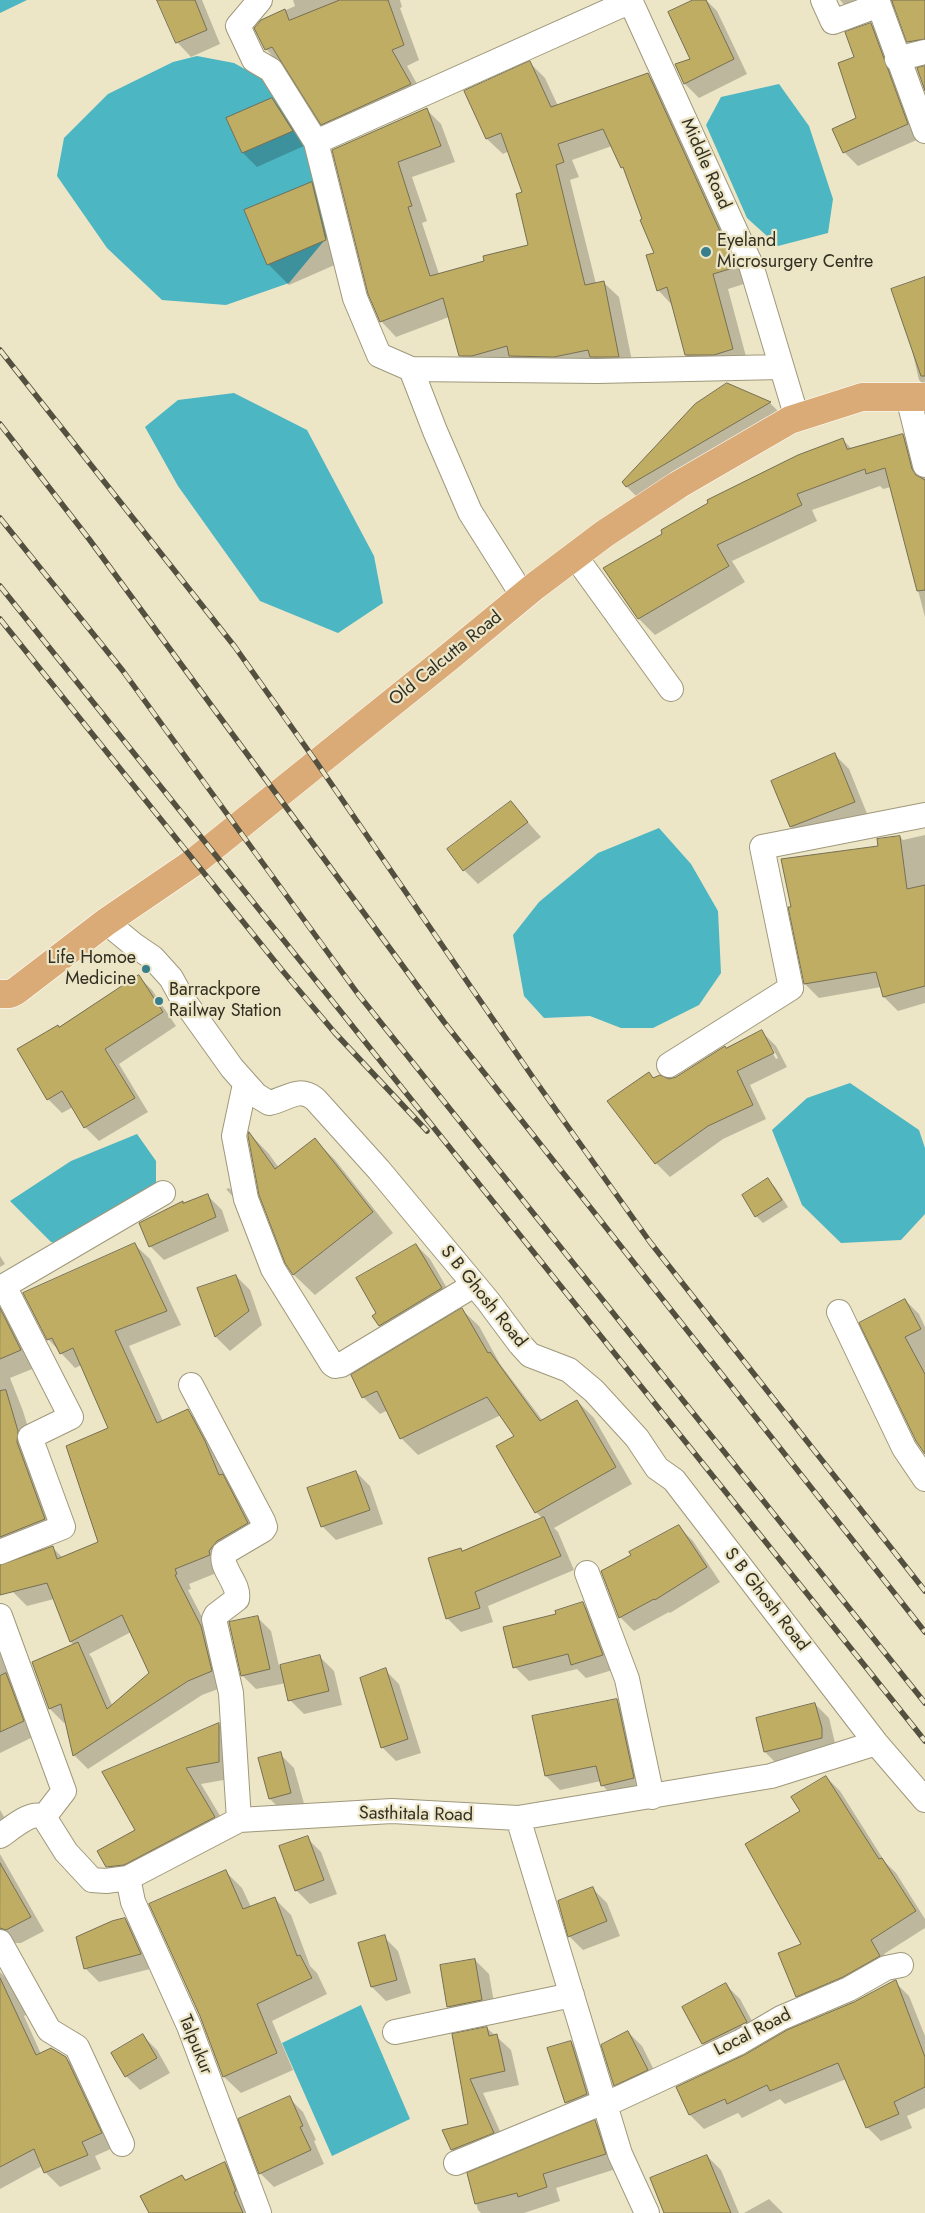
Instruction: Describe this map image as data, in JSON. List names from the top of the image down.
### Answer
{
  "streets": {
    "main road": ["Old Calcutta Road"],
    "street": [
      "Middle Road",
      "S B Ghosh Road",
      "Sasthitala Road",
      "Local Road",
      "Talpukur"
    ]
  },
  "crossings": [
    ["Middle Road", "Old Calcutta Road"],
    ["Old Calcutta Road", "S B Ghosh Road"],
    ["S B Ghosh Road", "Sasthitala Road"],
    ["Sasthitala Road", "Talpukur"]
  ],
  "places": ["Eyeland Microsurgery Centre", "Life Homoe Medicine", "Barrackpore Railway Station"]
}
